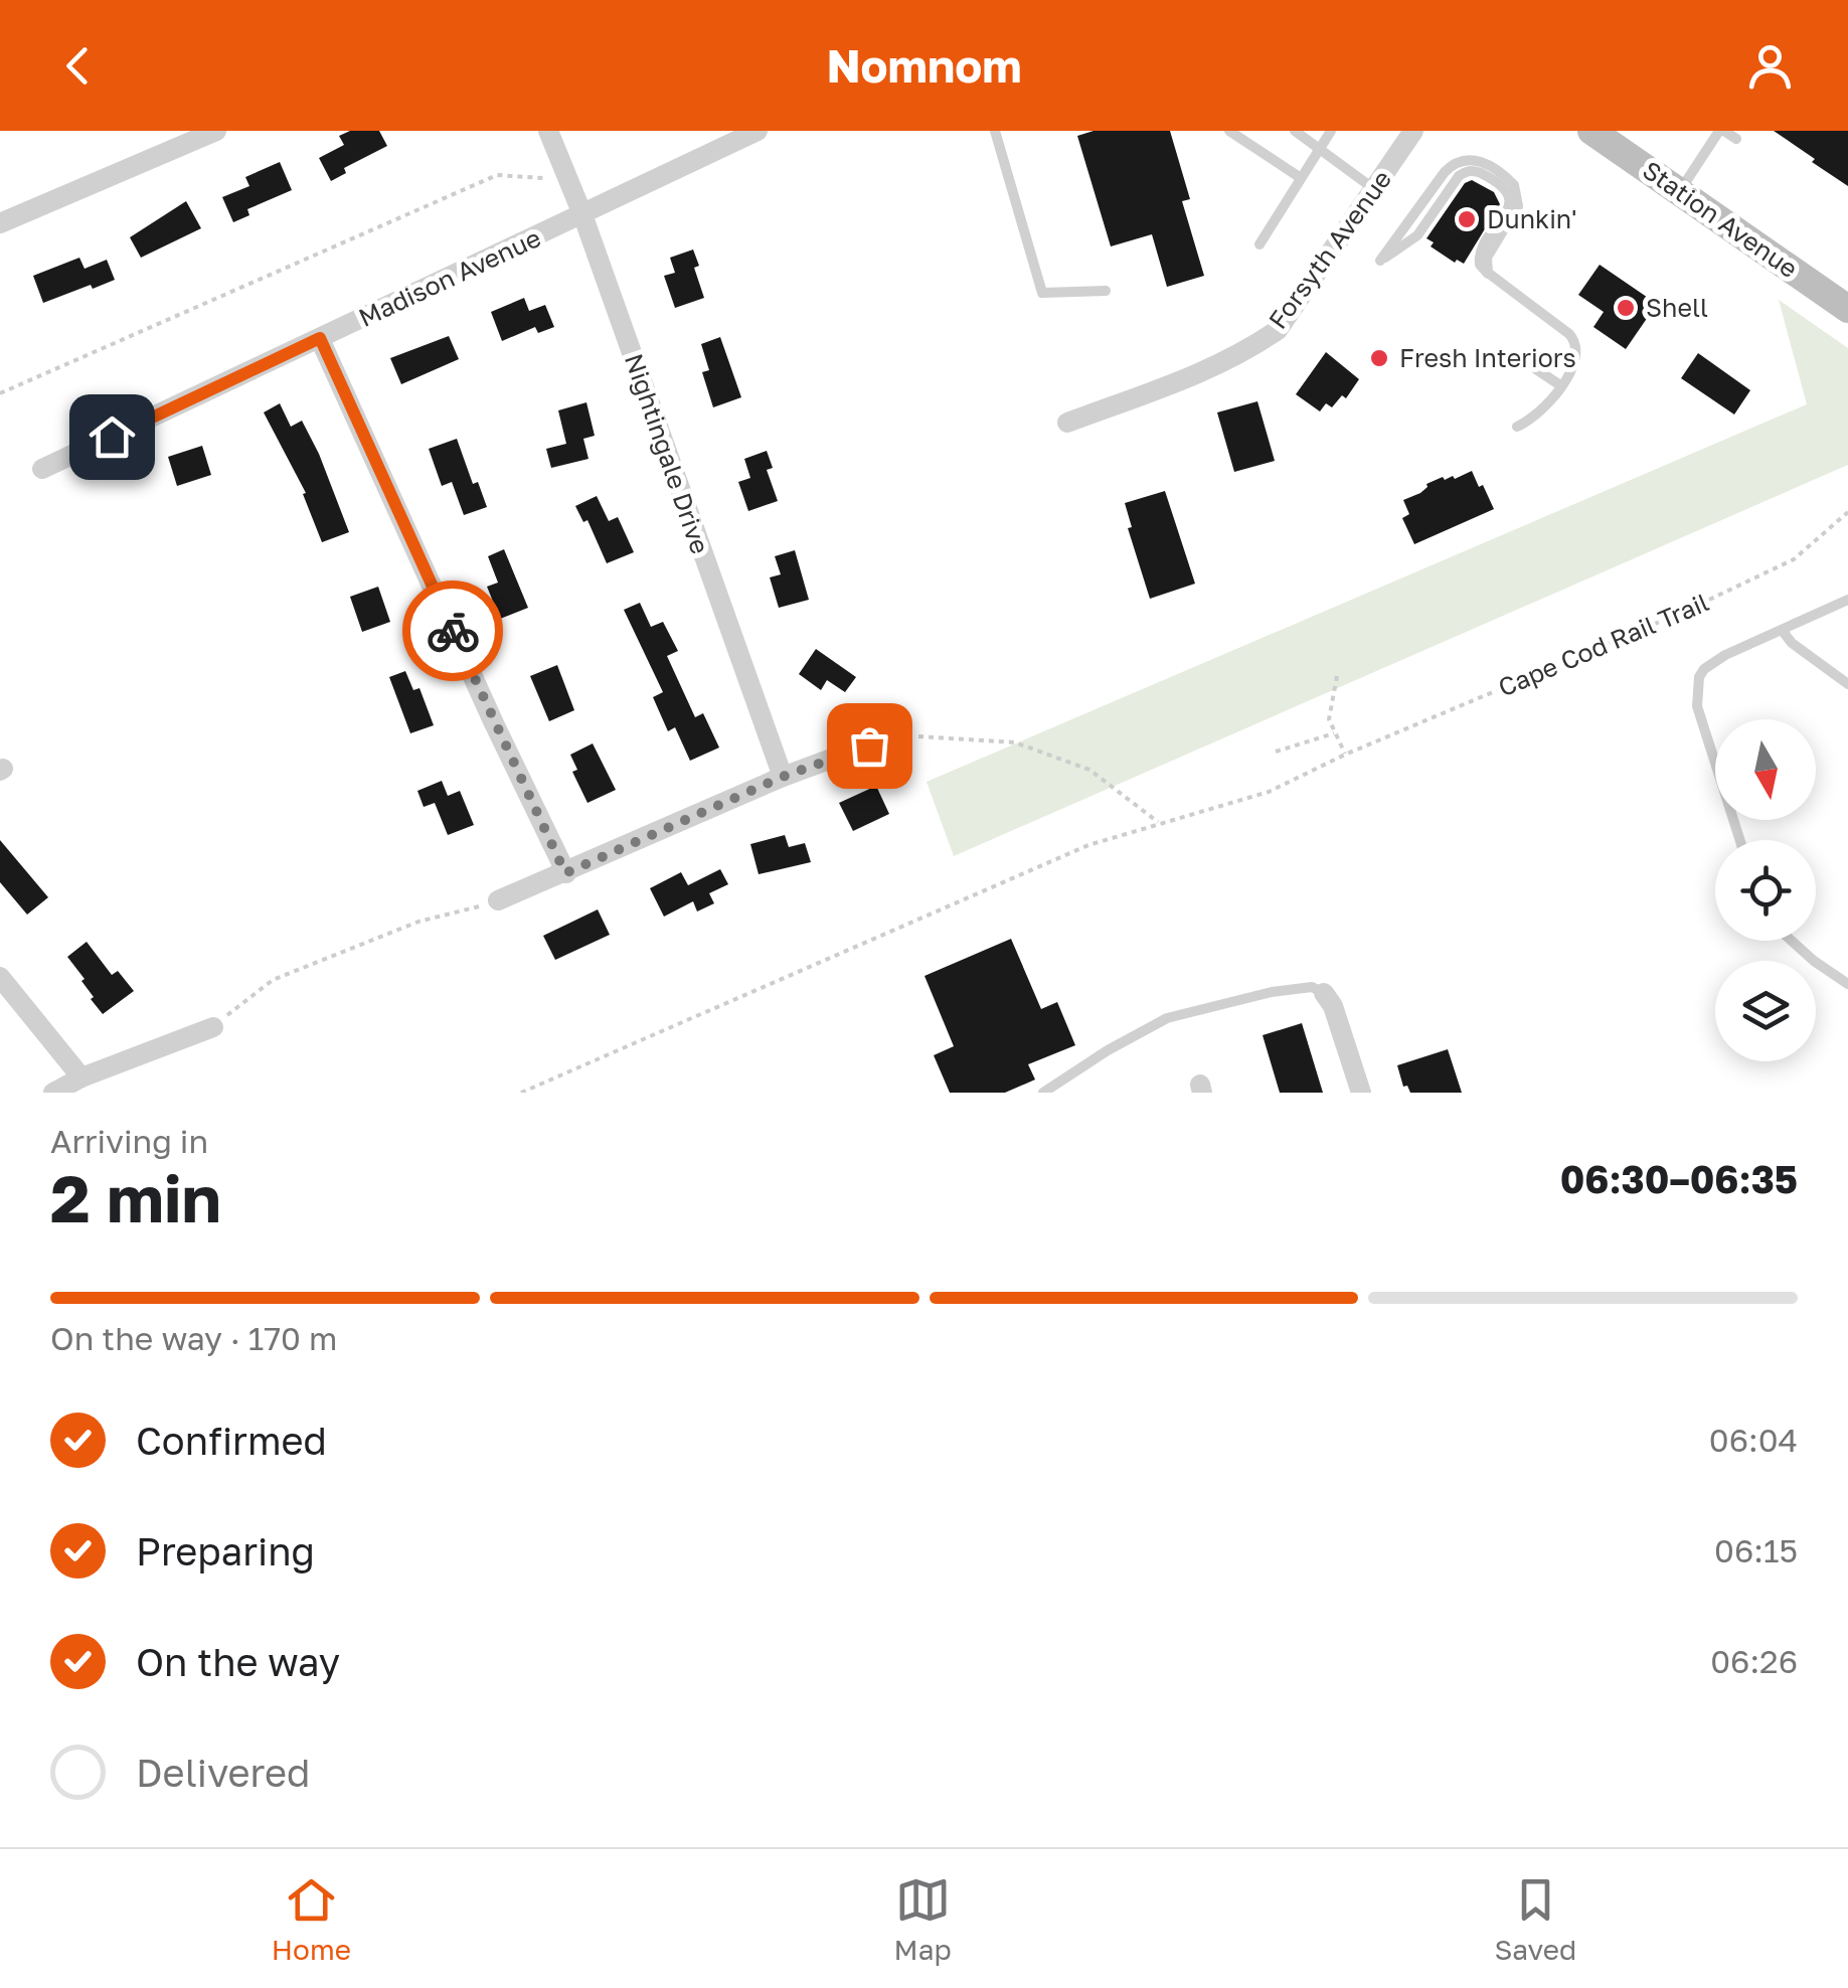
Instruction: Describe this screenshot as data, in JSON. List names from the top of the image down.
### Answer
{
  "streets": {
    "main road": ["Station Avenue"],
    "street": ["Forsyth Avenue", "Madison Avenue", "Nightingale Drive"],
    "path": ["Cape Cod Rail Trail"]
  },
  "crossings": [
    ["Madison Avenue", "Nightingale Drive"]
  ],
  "places": ["Dunkin'", "Shell", "Fresh Interiors"],
  "north": "bottom",
  "page": {
    "header": "Nomnom",
    "heading": ["2 min", "Arriving in", "06:30–06:35"],
    "bar": "On the way · 170 m",
    "list": [
      ["Confirmed", "06:04"],
      ["Preparing", "06:15"],
      ["On the way", "06:26"],
      "Delivered"
    ],
    "tabs": ["Home", "Map", "Saved"]
  }
}
